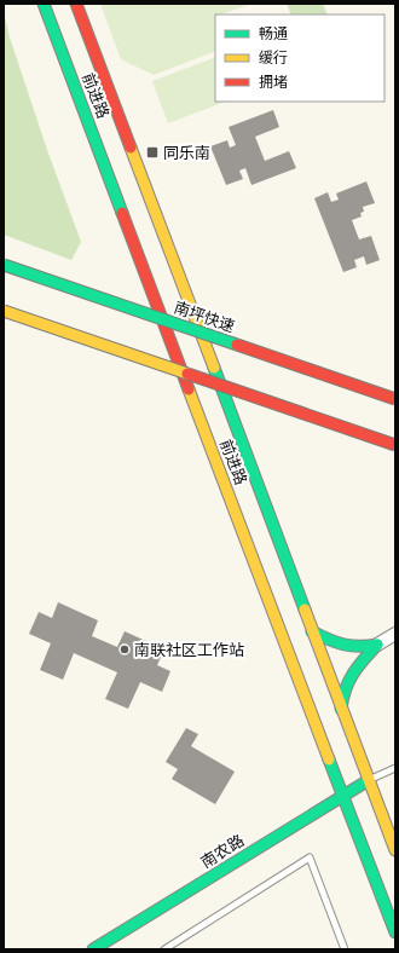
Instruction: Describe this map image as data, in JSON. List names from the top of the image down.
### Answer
{
  "streets": {
    "main road": ["前进路", "南坪快速", "南农路"]
  },
  "crossings": [
    ["前进路", "南农路"]
  ],
  "places": {
    "transit": ["同乐南"],
    "other": ["南联社区工作站"]
  },
  "legend": ["畅通", "缓行", "拥堵"]
}
